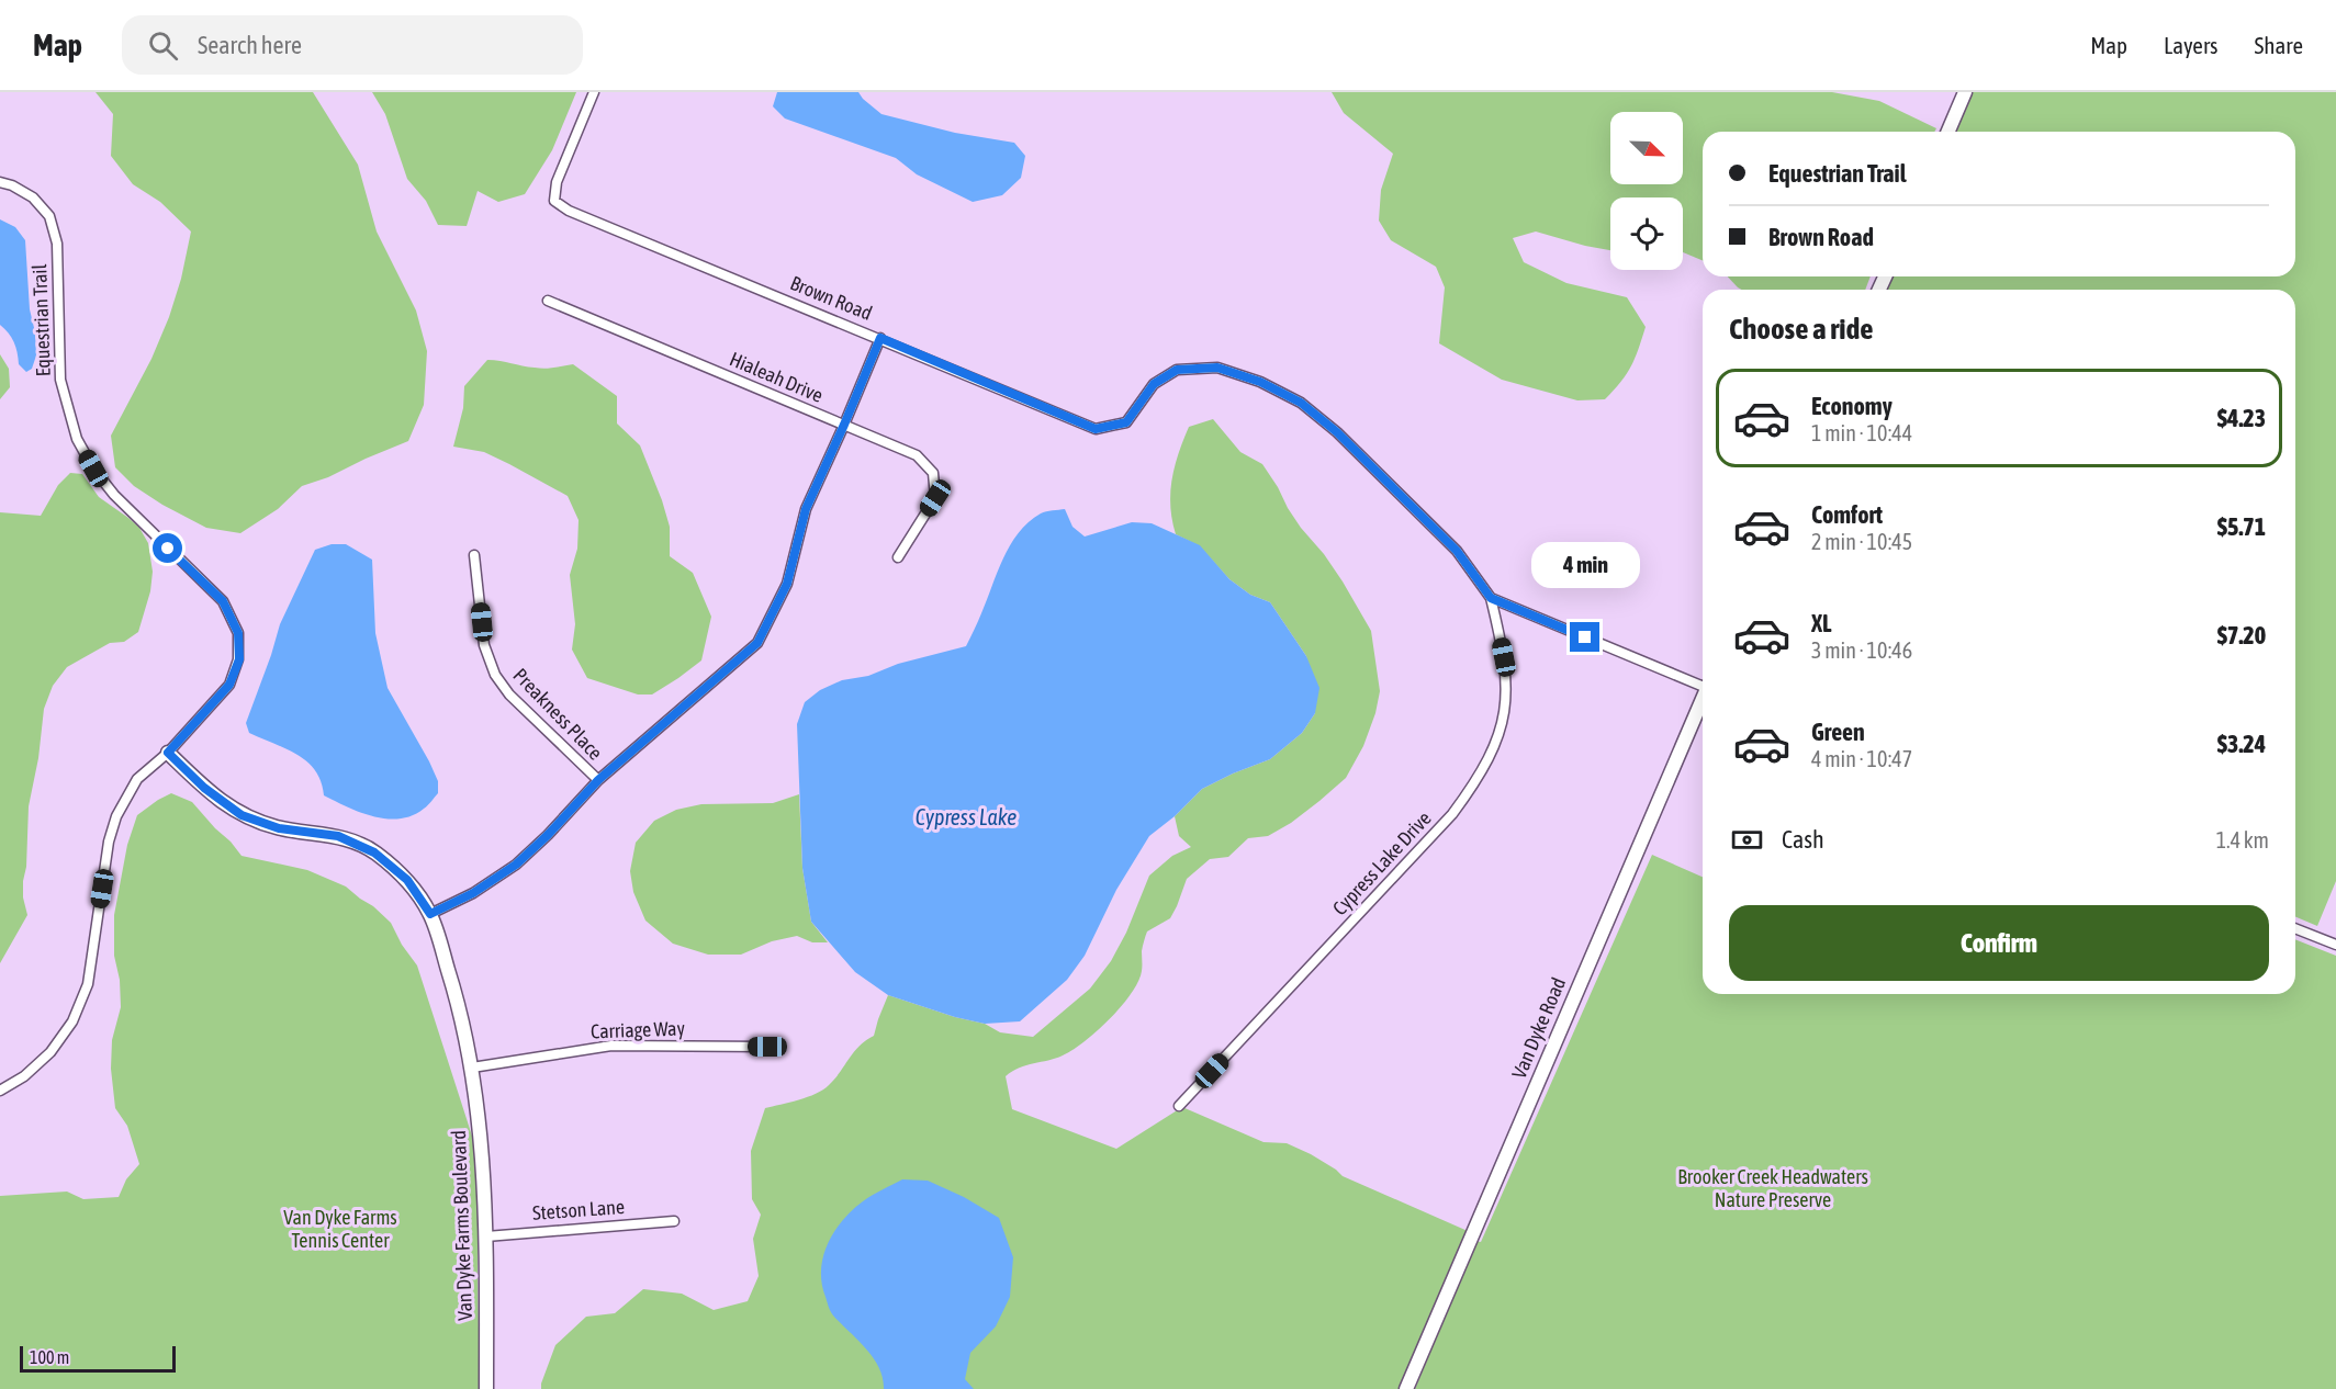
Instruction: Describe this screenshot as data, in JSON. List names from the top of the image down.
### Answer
{
  "streets": {
    "main road": ["Van Dyke Road", "Van Dyke Farms Boulevard"],
    "street": [
      "Brown Road",
      "Equestrian Trail",
      "Hialeah Drive",
      "Preakness Place",
      "Cypress Lake Drive",
      "Carriage Way",
      "Stetson Lane"
    ]
  },
  "crossings": [
    ["Brown Road", "Cypress Lake Drive"],
    ["Equestrian Trail", "Van Dyke Farms Boulevard"],
    ["Carriage Way", "Van Dyke Farms Boulevard"],
    ["Stetson Lane", "Van Dyke Farms Boulevard"]
  ],
  "water": ["Cypress Lake"],
  "parks": ["Brooker Creek Headwaters Nature Preserve", "Van Dyke Farms Tennis Center"],
  "scale_bar": "100 m",
  "north": "bottom right",
  "page": {
    "header": "Map",
    "search": "Search here",
    "nav": ["Map", "Layers", "Share"],
    "banner": ["Equestrian Trail", "Brown Road"],
    "heading": "Choose a ride",
    "list": [
      {
        "name": "Economy",
        "note": "1 min · 10:44",
        "value": "$4.23"
      },
      {
        "name": "Comfort",
        "note": "2 min · 10:45",
        "value": "$5.71"
      },
      {
        "name": "XL",
        "note": "3 min · 10:46",
        "value": "$7.20"
      },
      {
        "name": "Green",
        "note": "4 min · 10:47",
        "value": "$3.24"
      }
    ],
    "bubble": "4 min",
    "pay": ["Cash", "1.4 km"],
    "buttons": "Confirm",
    "scale": "100 m"
  }
}
